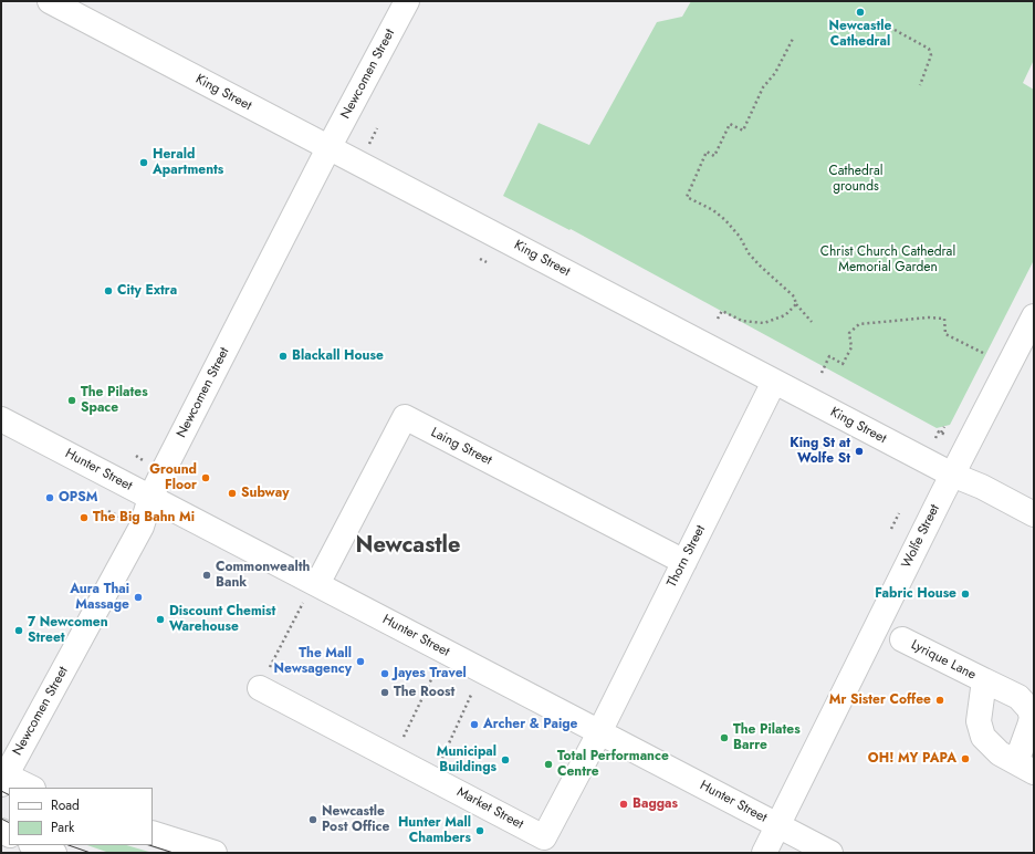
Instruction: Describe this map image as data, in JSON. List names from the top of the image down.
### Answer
{
  "streets": {
    "street": [
      "Newcomen Street",
      "King Street",
      "Laing Street",
      "Hunter Street",
      "Wolfe Street",
      "Thorn Street",
      "Lyrique Lane",
      "Market Street"
    ]
  },
  "crossings": [
    ["Newcomen Street", "King Street"],
    ["Newcomen Street", "Hunter Street"],
    ["King Street", "Wolfe Street"],
    ["King Street", "Thorn Street"],
    ["Laing Street", "Hunter Street"],
    ["Laing Street", "Thorn Street"],
    ["Hunter Street", "Wolfe Street"],
    ["Hunter Street", "Thorn Street"],
    ["Hunter Street", "Market Street"],
    ["Thorn Street", "Market Street"]
  ],
  "districts": ["Newcastle"],
  "parks": ["Cathedral grounds", "Christ Church Cathedral Memorial Garden"],
  "places": [
    "Newcastle Cathedral",
    "Herald Apartments",
    "City Extra",
    "Blackall House",
    "The Pilates Space",
    "King St at Wolfe St",
    "Ground Floor",
    "Subway",
    "OPSM",
    "The Big Bahn Mi",
    "Commonwealth Bank",
    "Fabric House",
    "Aura Thai Massage",
    "Discount Chemist Warehouse",
    "7 Newcomen Street",
    "The Mall Newsagency",
    "Jayes Travel",
    "The Roost",
    "Mr Sister Coffee",
    "Archer & Paige",
    "The Pilates Barre",
    "OH! MY PAPA",
    "Municipal Buildings",
    "Total Performance Centre",
    "Baggas",
    "Newcastle Post Office",
    "Hunter Mall Chambers"
  ],
  "legend": ["Road", "Park"]
}
